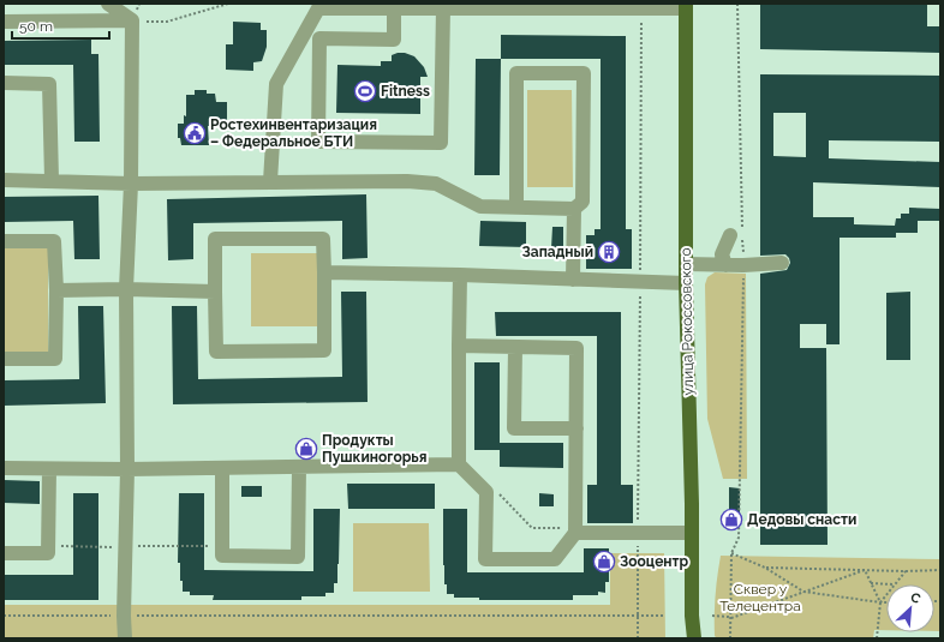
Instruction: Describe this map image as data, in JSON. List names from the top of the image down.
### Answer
{
  "streets": {
    "main road": ["улица Рокоссовского"]
  },
  "parks": ["Сквер у Телецентра"],
  "places": {
    "sports": ["Fitness"],
    "public building": ["Ростехинвентаризация – Федеральное БТИ"],
    "building": ["Западный"],
    "shop": ["Продукты Пушкиногорья", "Дедовы снасти", "Зооцентр"]
  },
  "scale_bar": "50 m",
  "north": "top right"
}
